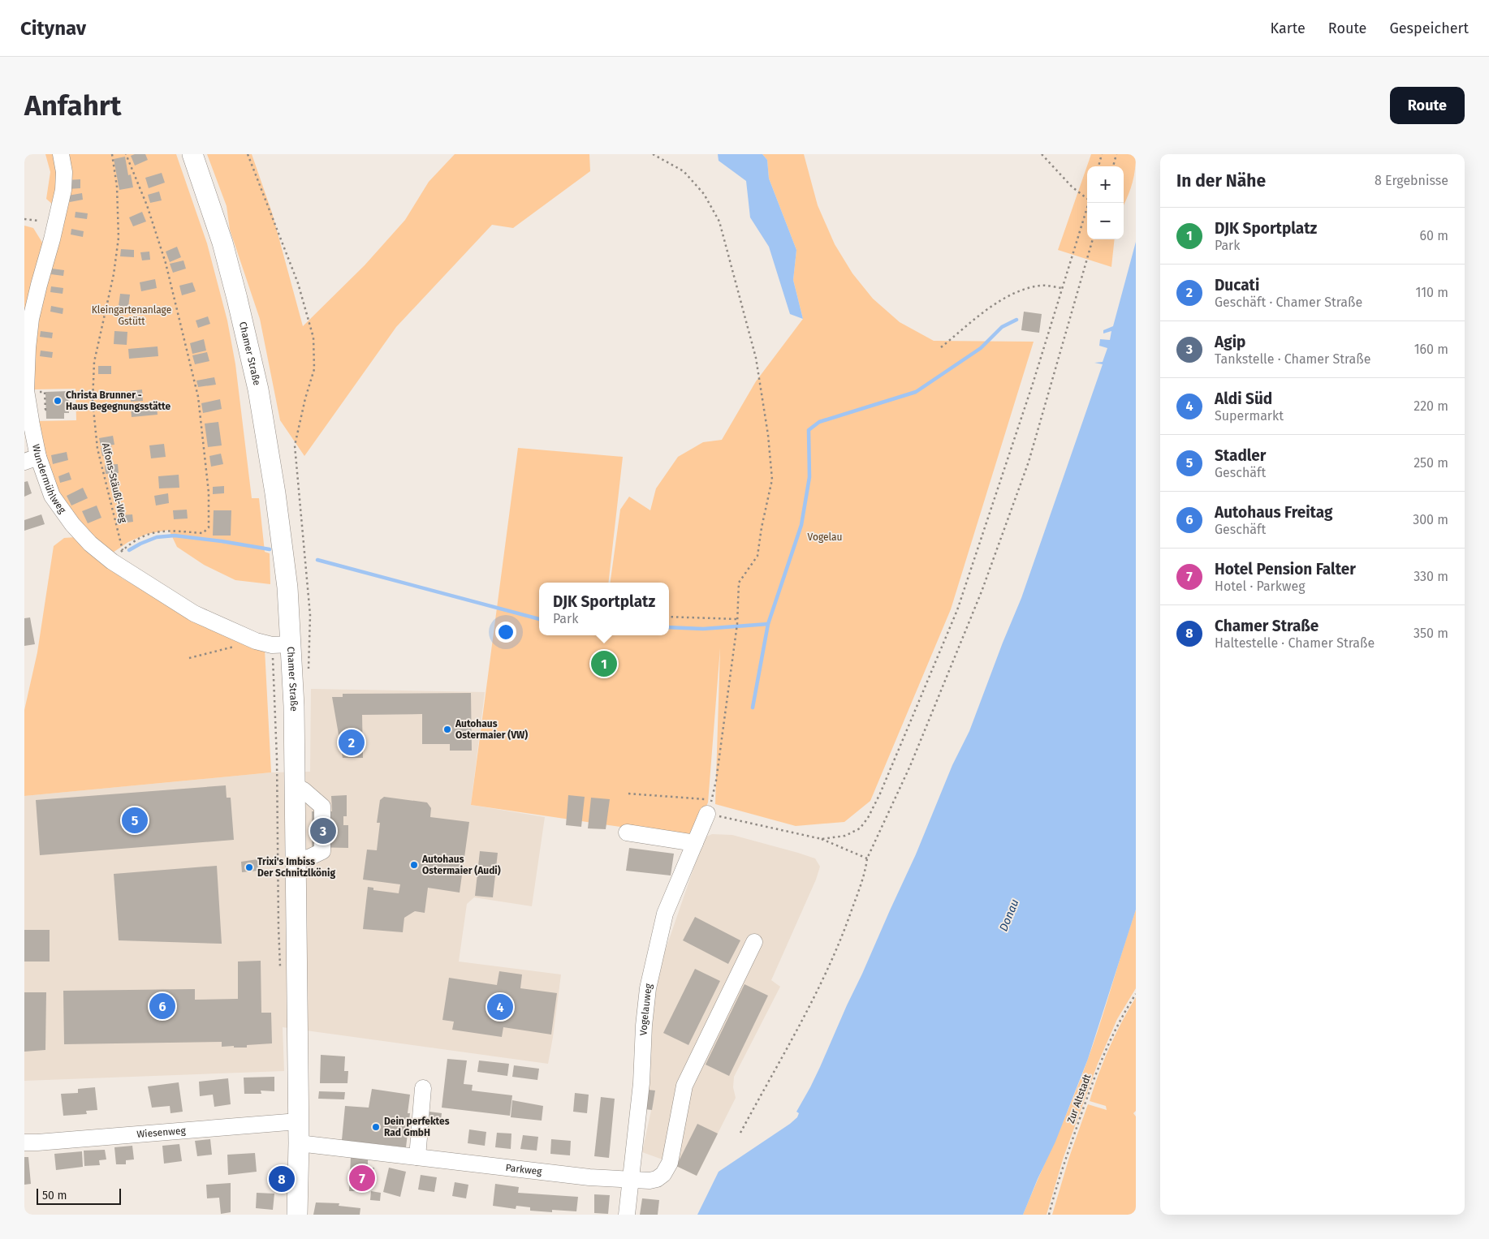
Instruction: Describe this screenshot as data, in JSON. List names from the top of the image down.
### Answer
{
  "streets": {
    "main road": ["Chamer Straße"],
    "street": [
      "Wundermühlweg",
      "Vogelauweg",
      "Wiesenweg",
      "Parkweg"
    ],
    "path": ["Alfons-Stäußl-Weg", "Zur Altstadt"]
  },
  "crossings": [
    ["Chamer Straße", "Wundermühlweg"],
    ["Chamer Straße", "Wiesenweg"],
    ["Chamer Straße", "Parkweg"],
    ["Wundermühlweg", "Alfons-Stäußl-Weg"],
    ["Vogelauweg", "Parkweg"]
  ],
  "water": ["Donau"],
  "parks": ["Kleingartenanlage Gstütt", "Vogelau"],
  "places": [
    "Christa Brunner - Haus Begegnungsstätte",
    "Autohaus Ostermaier (VW)",
    "Autohaus Ostermaier (Audi)",
    "Trixi's Imbiss Der Schnitzlkönig",
    "Dein perfektes Rad GmbH"
  ],
  "scale_bar": "50 m",
  "page": {
    "header": "Citynav",
    "nav": ["Karte", "Route", "Gespeichert"],
    "buttons": "Route",
    "title": "Anfahrt",
    "heading": ["In der Nähe", "8 Ergebnisse"],
    "map_buttons": ["+", "−"],
    "list": [
      {
        "mark": "1",
        "name": "DJK Sportplatz",
        "note": "Park",
        "value": "60 m"
      },
      {
        "mark": "2",
        "name": "Ducati",
        "note": "Geschäft · Chamer Straße",
        "value": "110 m"
      },
      {
        "mark": "3",
        "name": "Agip",
        "note": "Tankstelle · Chamer Straße",
        "value": "160 m"
      },
      {
        "mark": "4",
        "name": "Aldi Süd",
        "note": "Supermarkt",
        "value": "220 m"
      },
      {
        "mark": "5",
        "name": "Stadler",
        "note": "Geschäft",
        "value": "250 m"
      },
      {
        "mark": "6",
        "name": "Autohaus Freitag",
        "note": "Geschäft",
        "value": "300 m"
      },
      {
        "mark": "7",
        "name": "Hotel Pension Falter",
        "note": "Hotel · Parkweg",
        "value": "330 m"
      },
      {
        "mark": "8",
        "name": "Chamer Straße",
        "note": "Haltestelle · Chamer Straße",
        "value": "350 m"
      }
    ],
    "popup": ["DJK Sportplatz", "Park"],
    "pins": [
      "1",
      "2",
      "5",
      "3",
      "6",
      "4",
      "7",
      "8"
    ],
    "scale": "50 m"
  }
}
